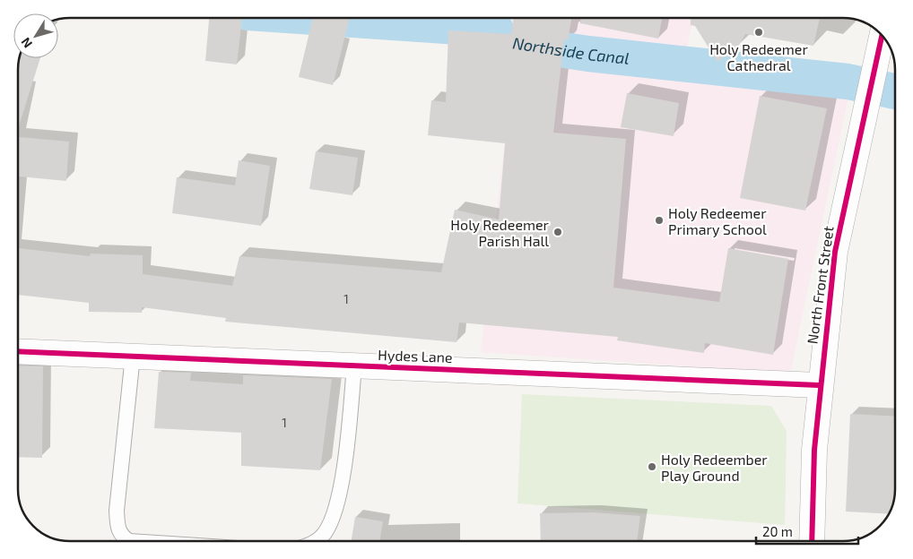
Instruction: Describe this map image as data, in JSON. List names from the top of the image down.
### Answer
{
  "streets": {
    "street": ["North Front Street", "Hydes Lane"]
  },
  "crossings": [
    ["North Front Street", "Hydes Lane"]
  ],
  "water": ["Northside Canal"],
  "places": [
    "Holy Redeemer Cathedral",
    "Holy Redeemer Primary School",
    "Holy Redeemer Parish Hall",
    "Holy Redeember Play Ground"
  ],
  "house_numbers": ["1", "1"],
  "scale_bar": "20 m",
  "north": "bottom left"
}
